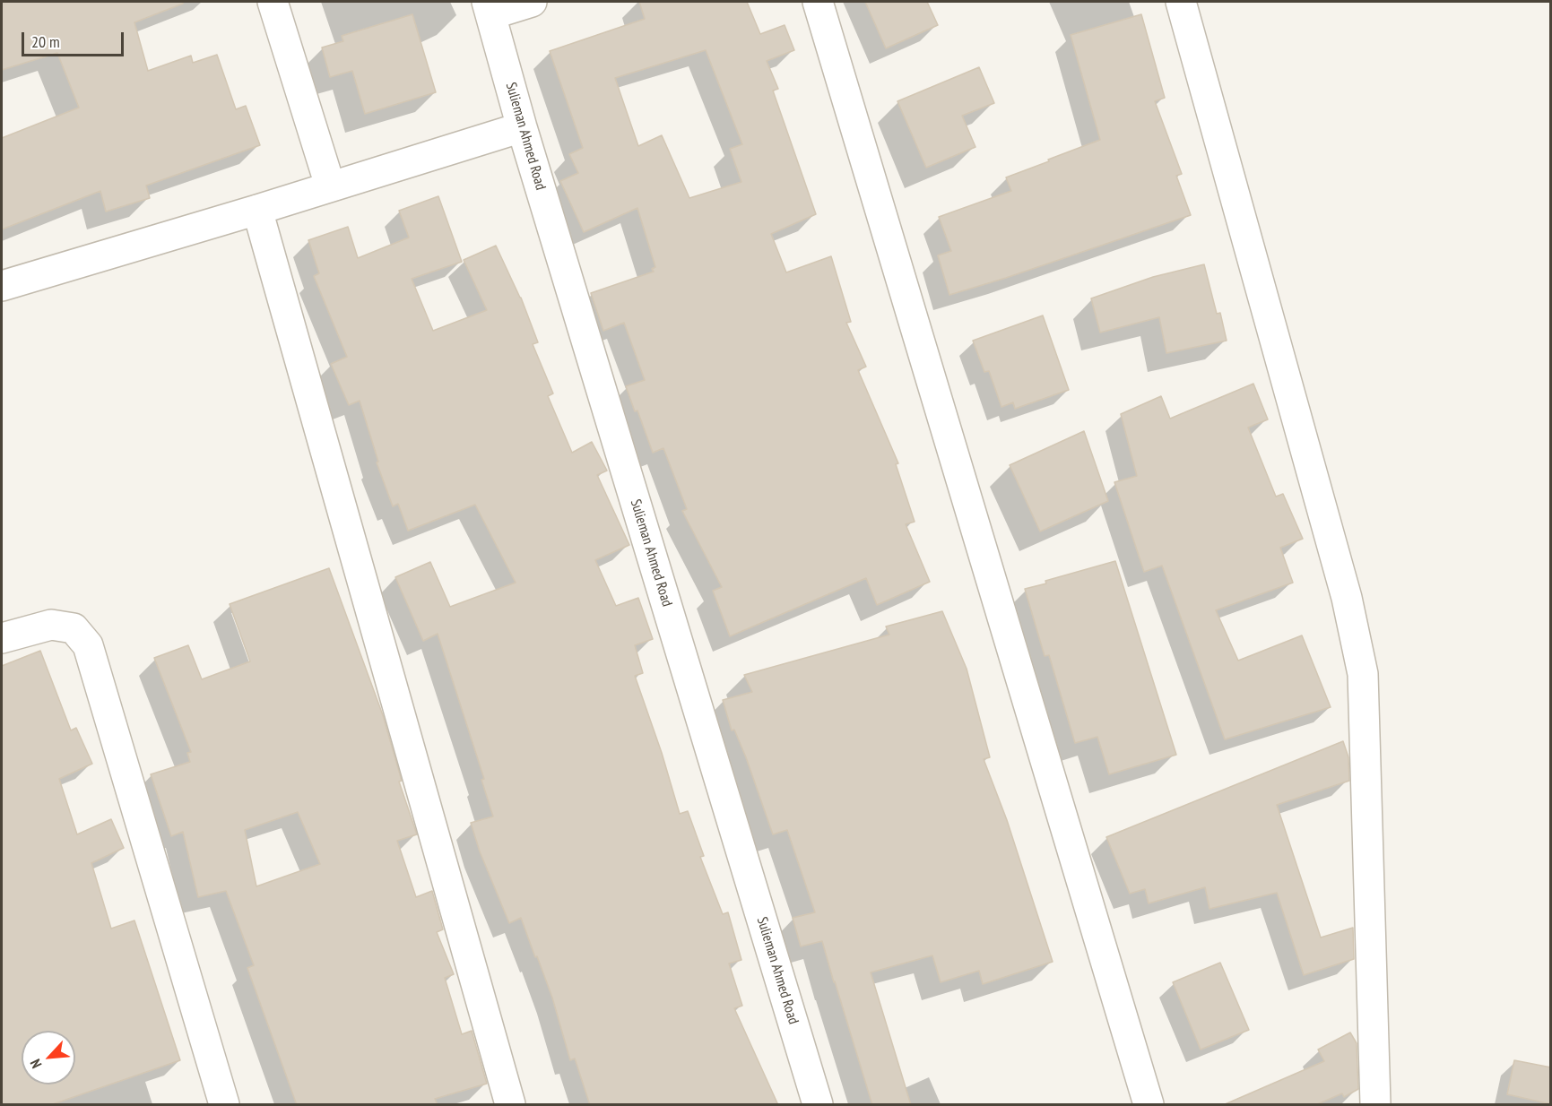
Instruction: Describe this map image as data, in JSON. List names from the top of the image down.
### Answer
{
  "streets": {
    "street": ["Sulieman Ahmed Road"]
  },
  "scale_bar": "20 m",
  "north": "bottom left"
}
